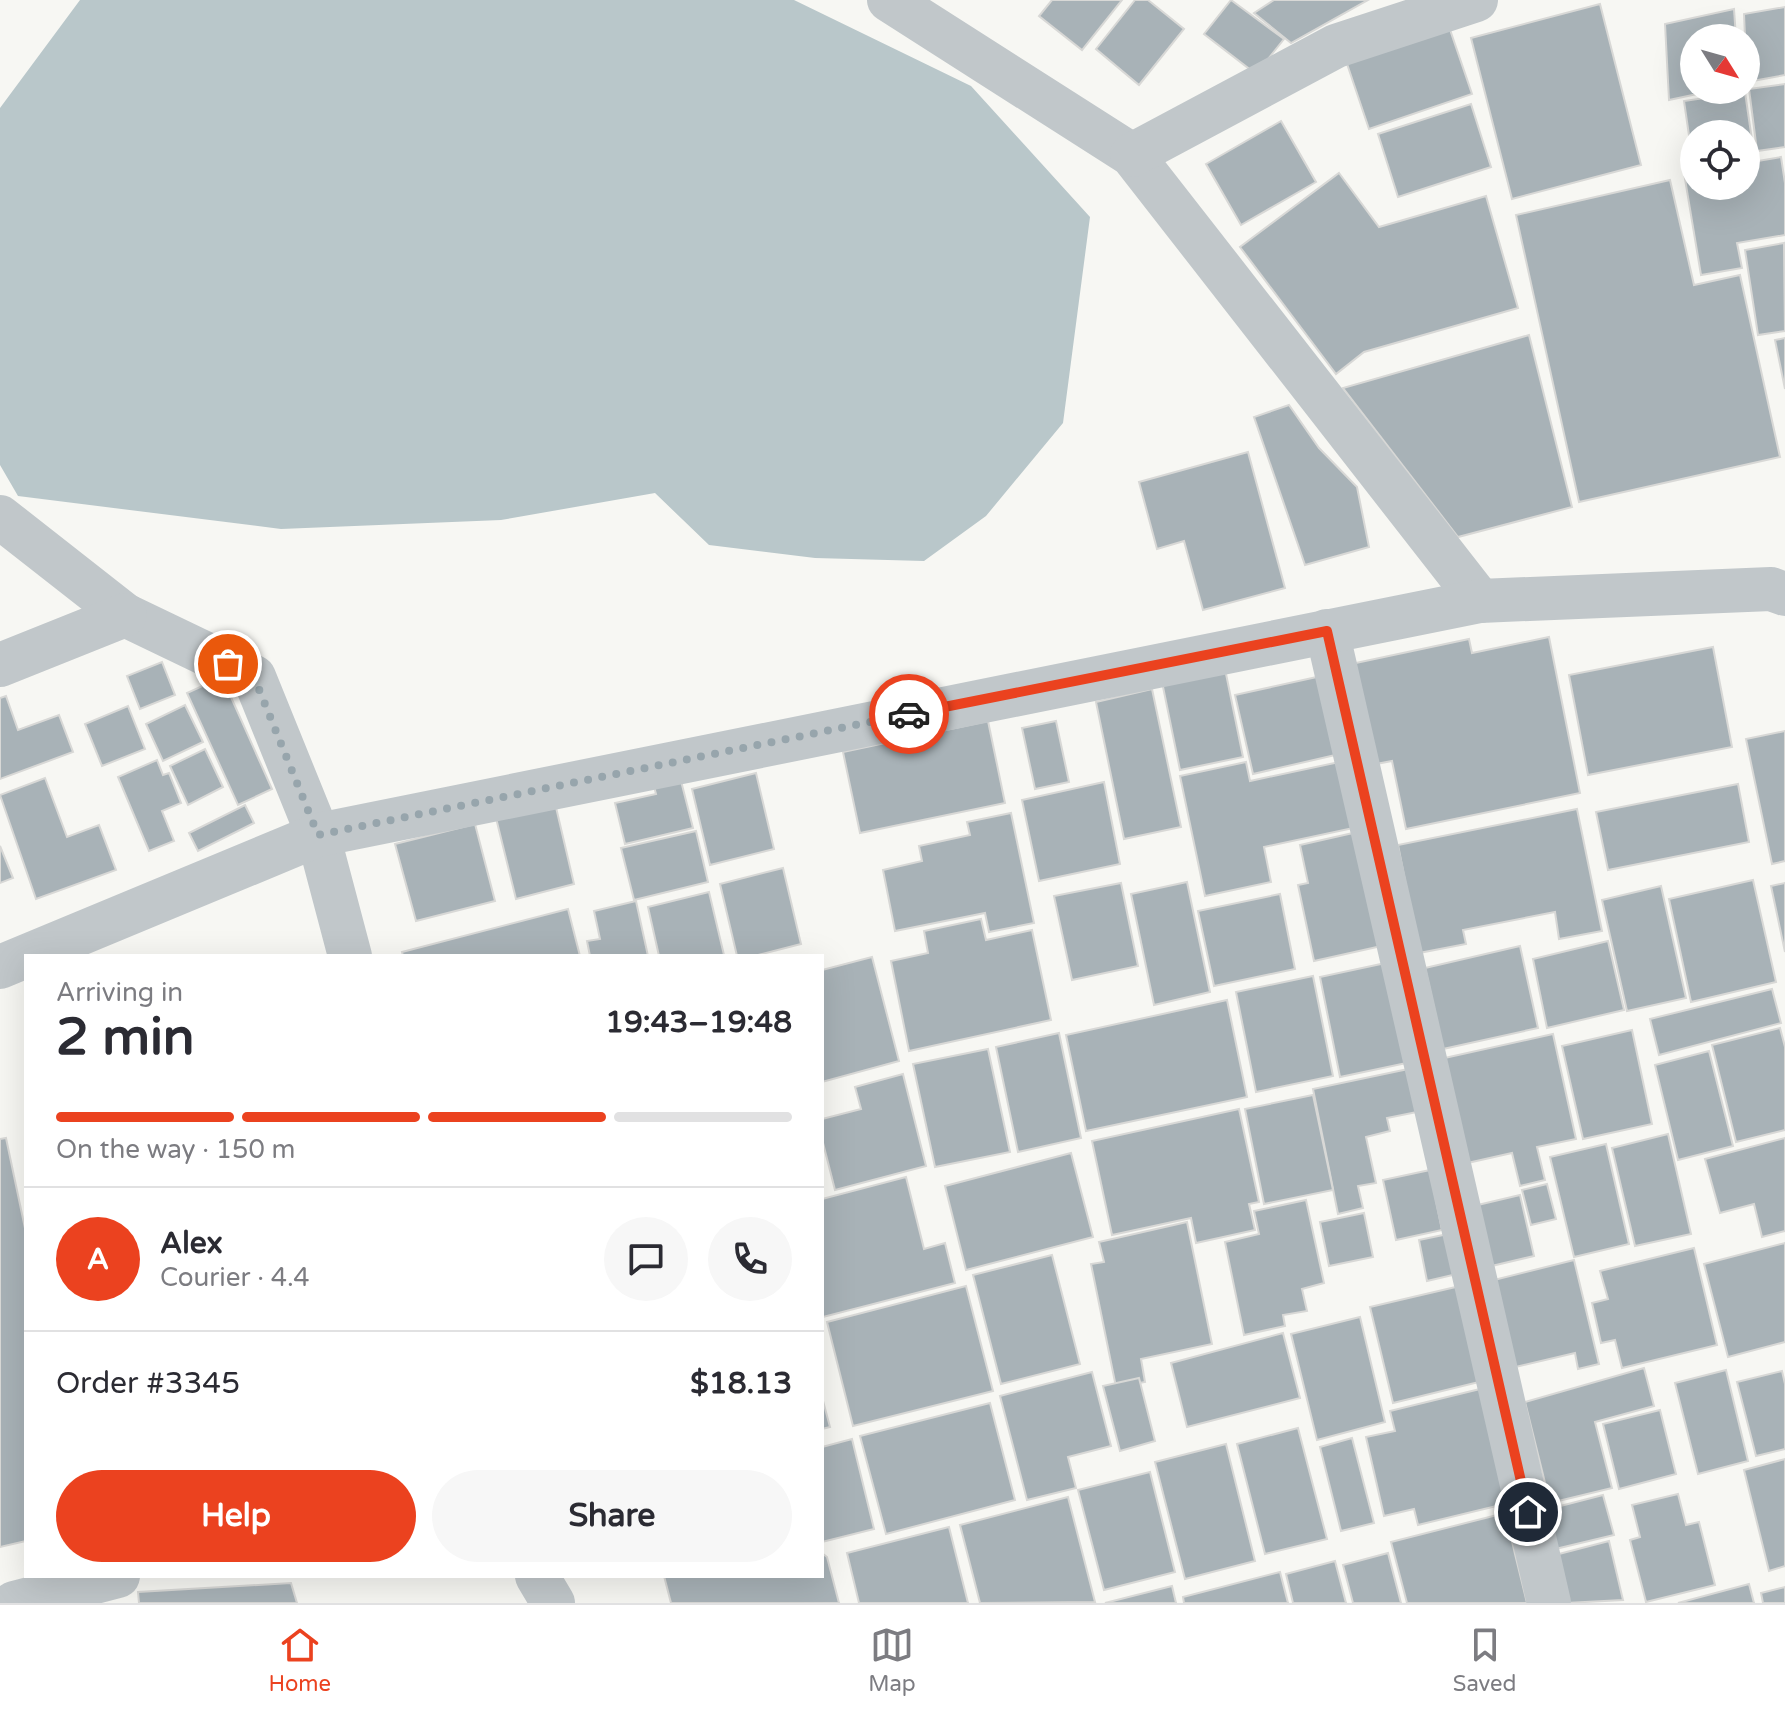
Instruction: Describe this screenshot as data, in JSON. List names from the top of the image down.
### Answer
{
  "north": "bottom right",
  "page": {
    "heading": ["2 min", "Arriving in", "19:43–19:48"],
    "panel": [
      "Alex",
      "Courier · 4.4",
      "Order #3345",
      "$18.13"
    ],
    "bar": "On the way · 150 m",
    "round": "A",
    "buttons": ["Help", "Share"],
    "tabs": ["Home", "Map", "Saved"]
  }
}
